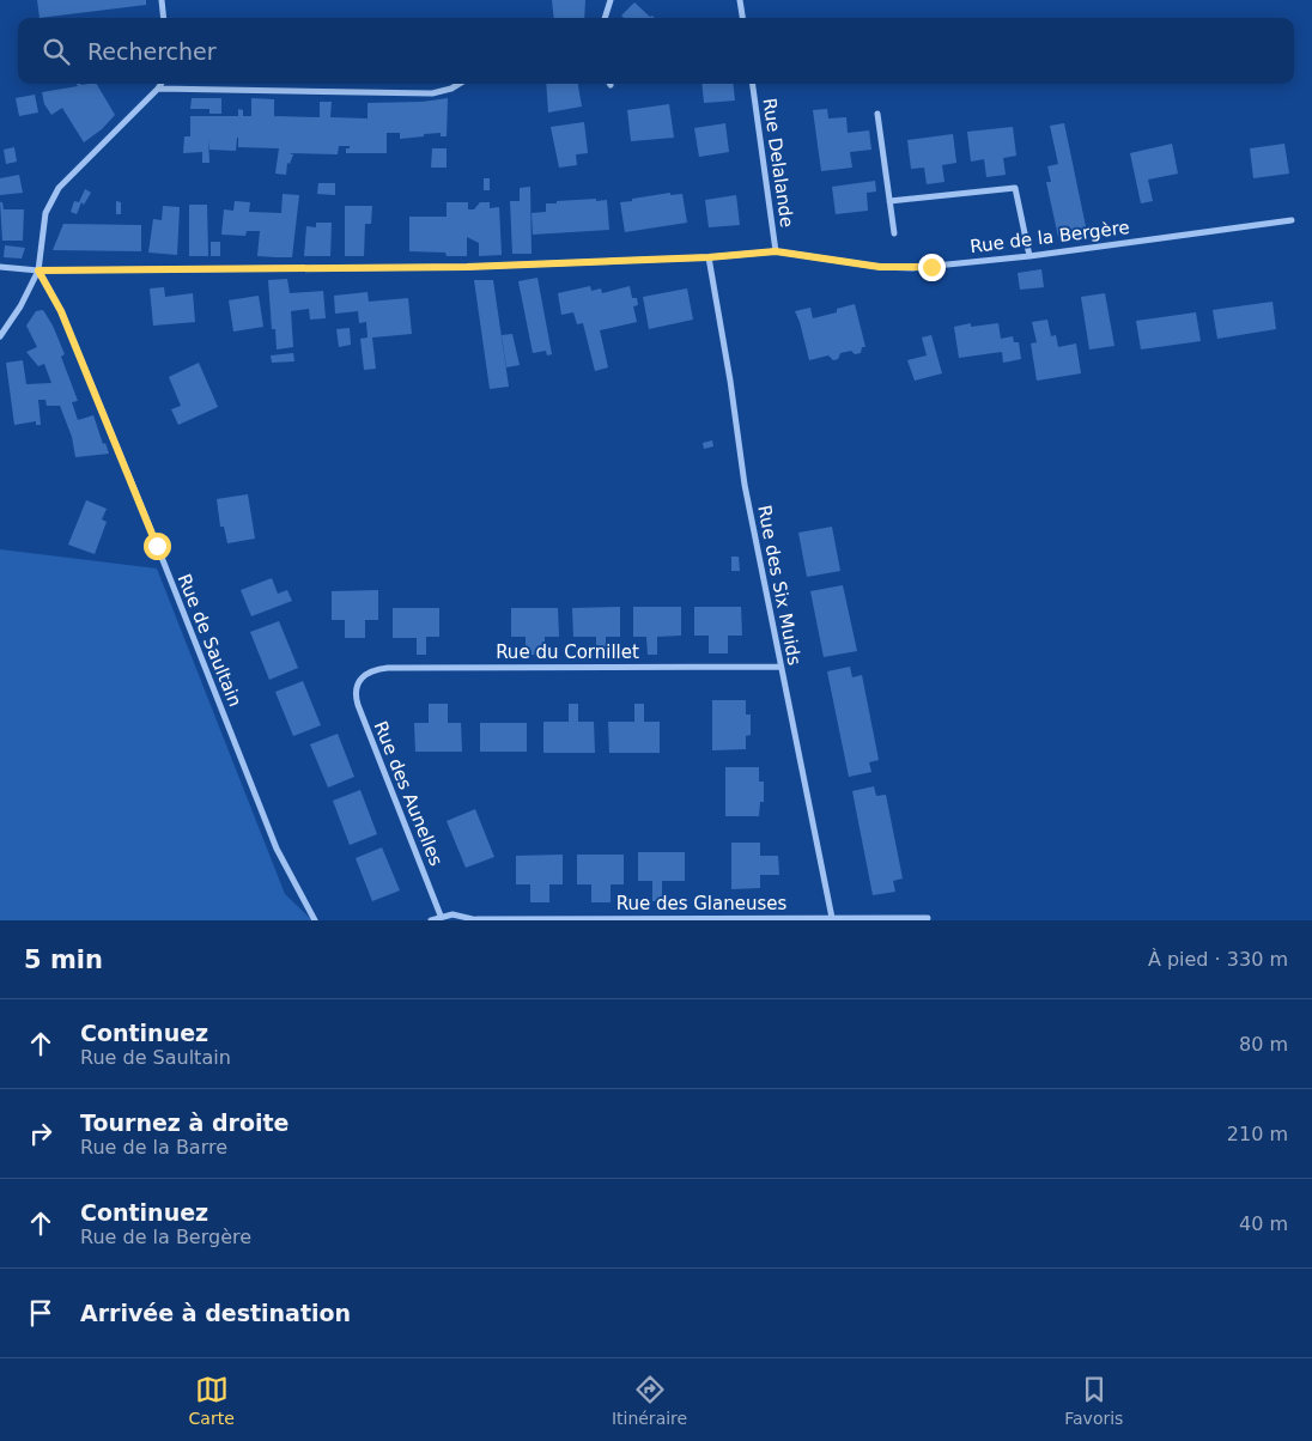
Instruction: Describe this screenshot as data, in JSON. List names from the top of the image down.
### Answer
{
  "streets": {
    "street": [
      "Rue Delalande",
      "Rue de la Bergère",
      "Rue des Six Muids",
      "Rue de Saultain",
      "Rue du Cornillet",
      "Rue des Aunelles",
      "Rue des Glaneuses"
    ]
  },
  "crossings": [
    ["Rue Delalande", "Rue de la Bergère"],
    ["Rue de la Bergère", "Rue des Six Muids"],
    ["Rue de la Bergère", "Rue de Saultain"],
    ["Rue des Six Muids", "Rue du Cornillet"],
    ["Rue des Six Muids", "Rue des Glaneuses"],
    ["Rue du Cornillet", "Rue des Aunelles"],
    ["Rue des Aunelles", "Rue des Glaneuses"]
  ],
  "page": {
    "search": "Rechercher",
    "heading": ["5 min", "À pied · 330 m"],
    "list": [
      ["Continuez", "Rue de Saultain", "80 m"],
      ["Tournez à droite", "Rue de la Barre", "210 m"],
      ["Continuez", "Rue de la Bergère", "40 m"],
      "Arrivée à destination"
    ],
    "nav": ["Carte", "Itinéraire", "Favoris"]
  }
}
